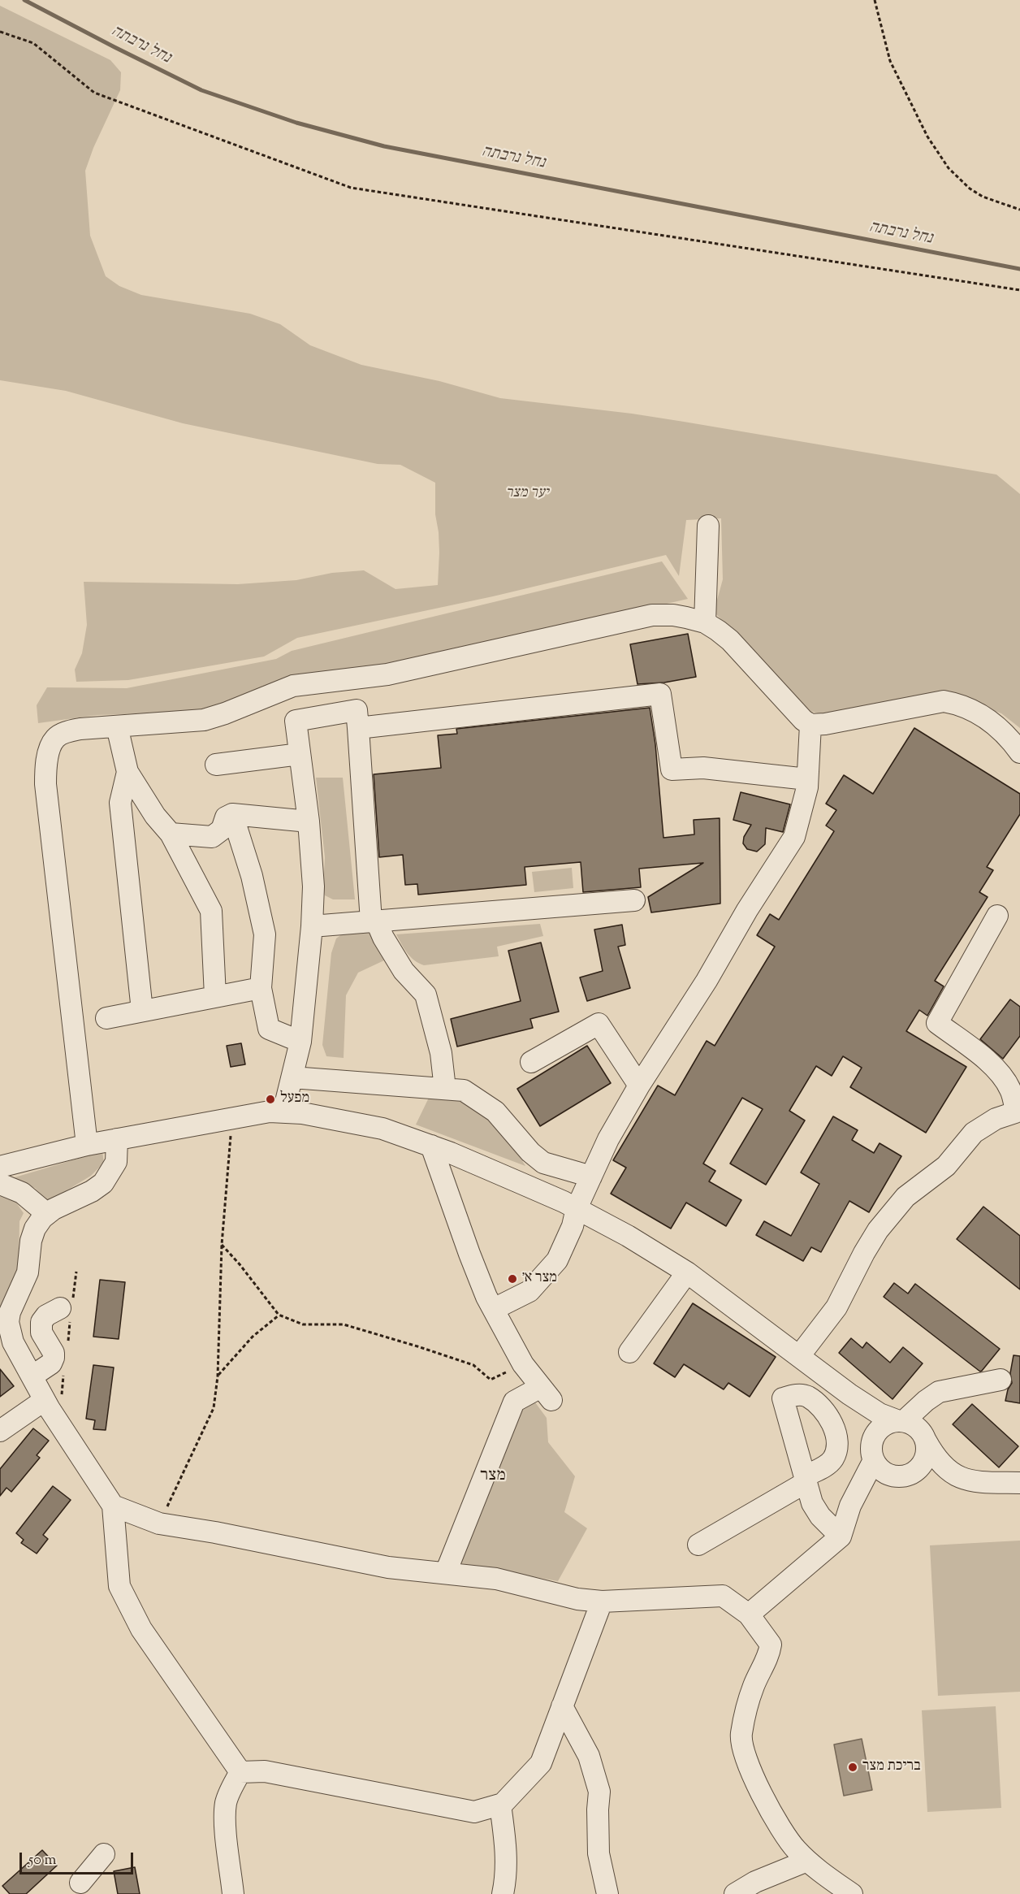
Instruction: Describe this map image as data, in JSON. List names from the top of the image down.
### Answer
{
  "districts": ["מצר"],
  "water": ["נחל נרבתה"],
  "parks": ["יער מצר"],
  "places": ["מפעל", "מצר א׳", "בריכת מצר"],
  "scale_bar": "50 m"
}
